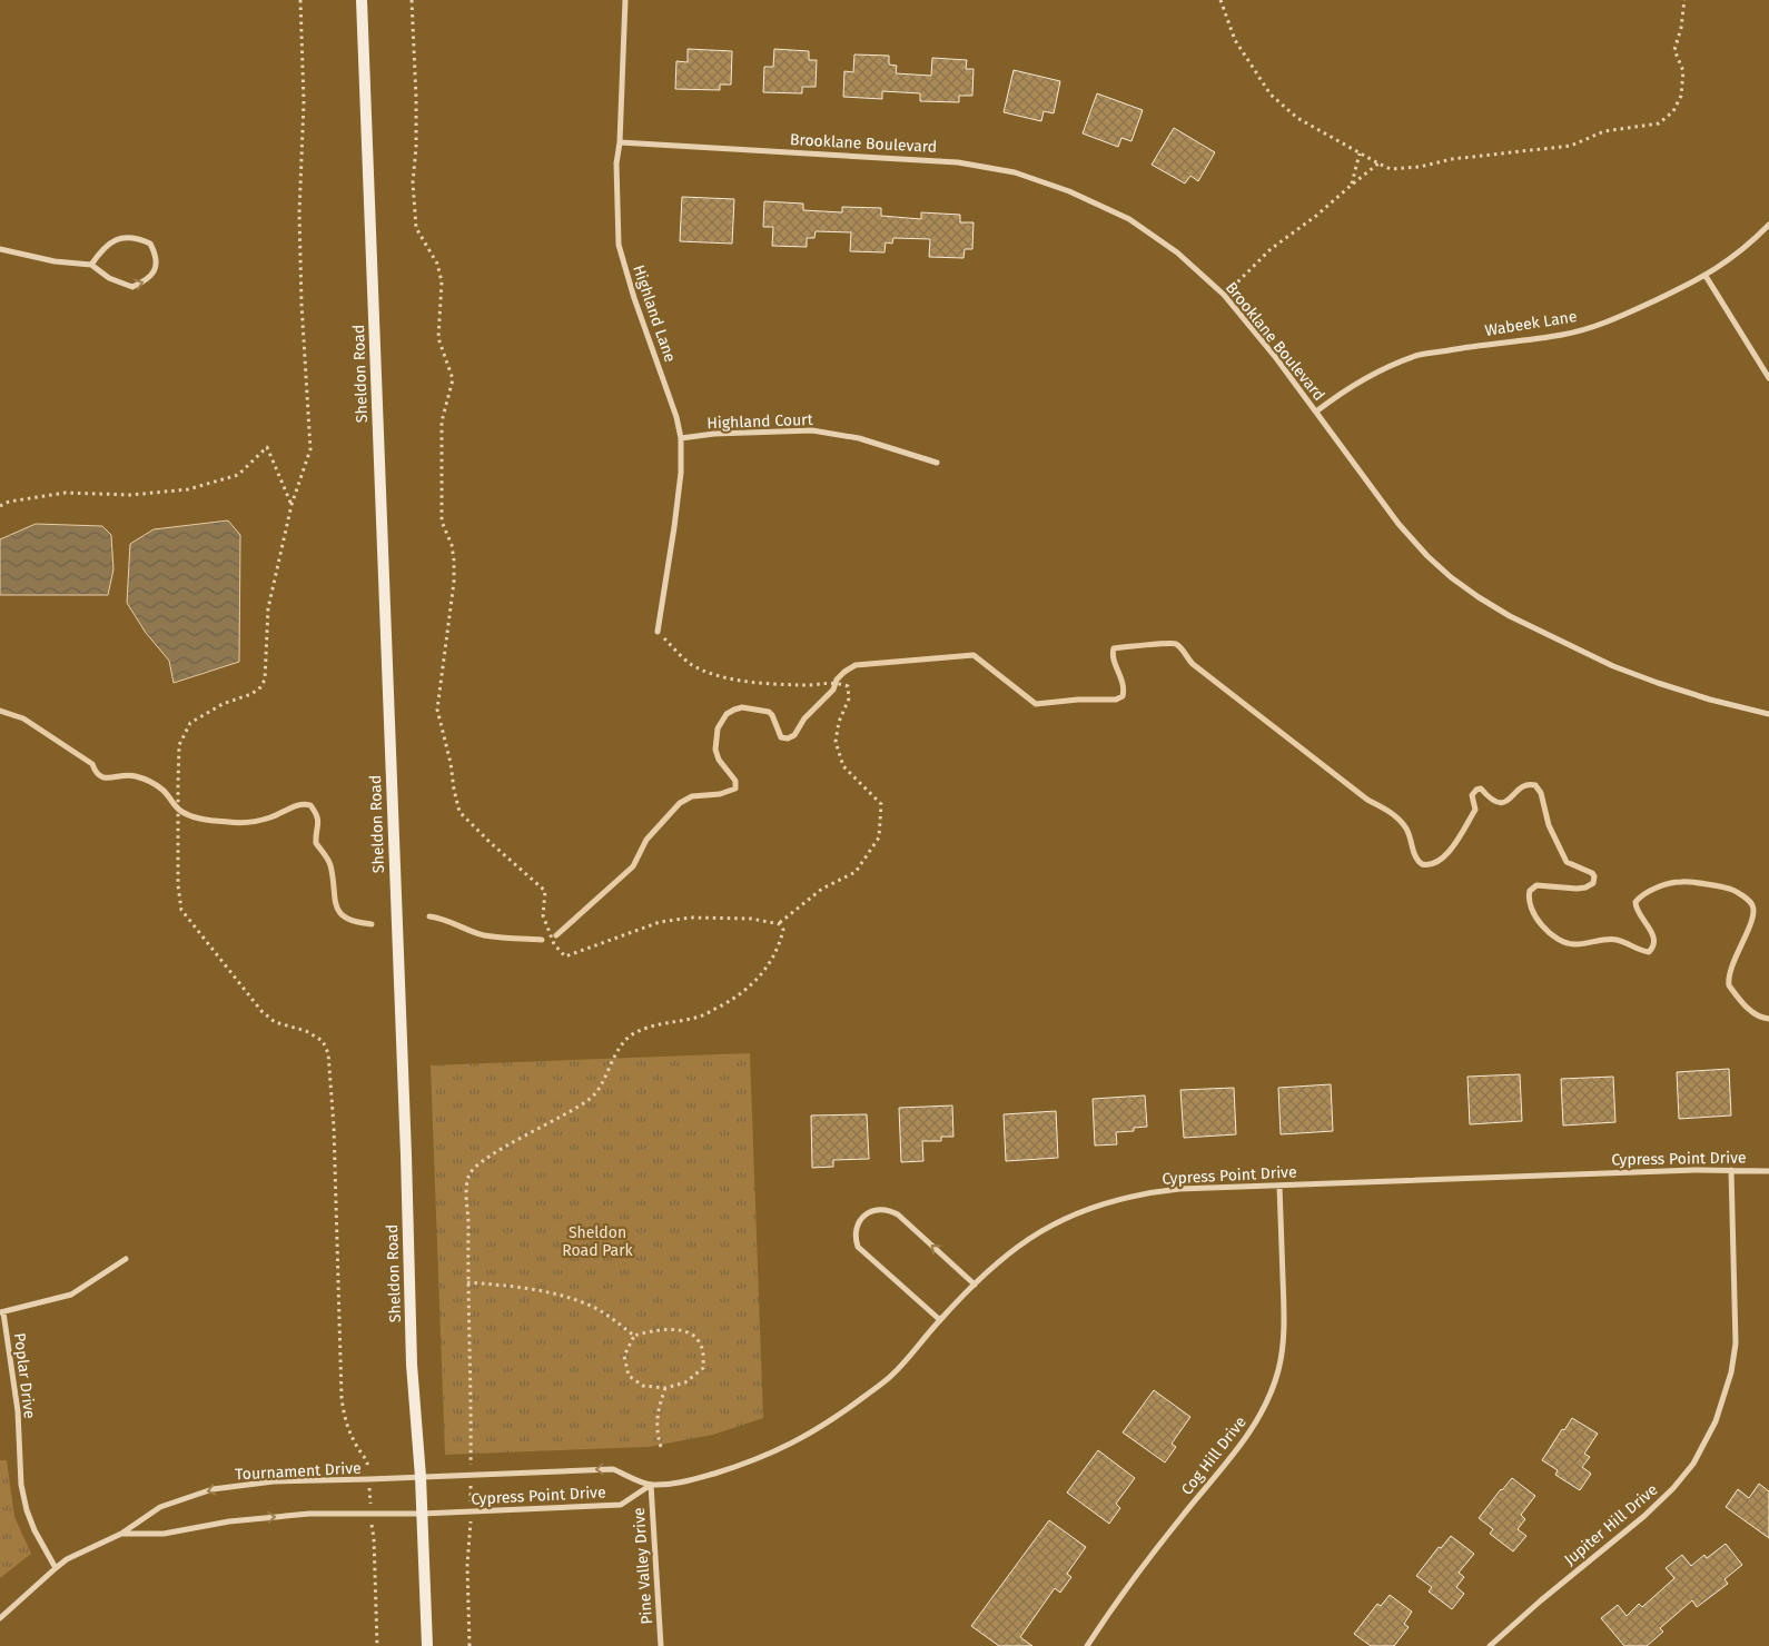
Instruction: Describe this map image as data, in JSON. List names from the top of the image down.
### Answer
{
  "streets": {
    "main road": ["Sheldon Road"],
    "street": [
      "Brooklane Boulevard",
      "Highland Lane",
      "Wabeek Lane",
      "Highland Court",
      "Cypress Point Drive",
      "Poplar Drive",
      "Cog Hill Drive",
      "Tournament Drive",
      "Jupiter Hill Drive",
      "Pine Valley Drive"
    ]
  },
  "crossings": [
    ["Brooklane Boulevard", "Highland Lane"],
    ["Brooklane Boulevard", "Wabeek Lane"],
    ["Highland Lane", "Highland Court"],
    ["Sheldon Road", "Cypress Point Drive"],
    ["Sheldon Road", "Tournament Drive"],
    ["Cypress Point Drive", "Cog Hill Drive"],
    ["Cypress Point Drive", "Tournament Drive"],
    ["Cypress Point Drive", "Jupiter Hill Drive"],
    ["Cypress Point Drive", "Pine Valley Drive"],
    ["Poplar Drive", "Tournament Drive"]
  ],
  "parks": ["Sheldon Road Park"]
}
